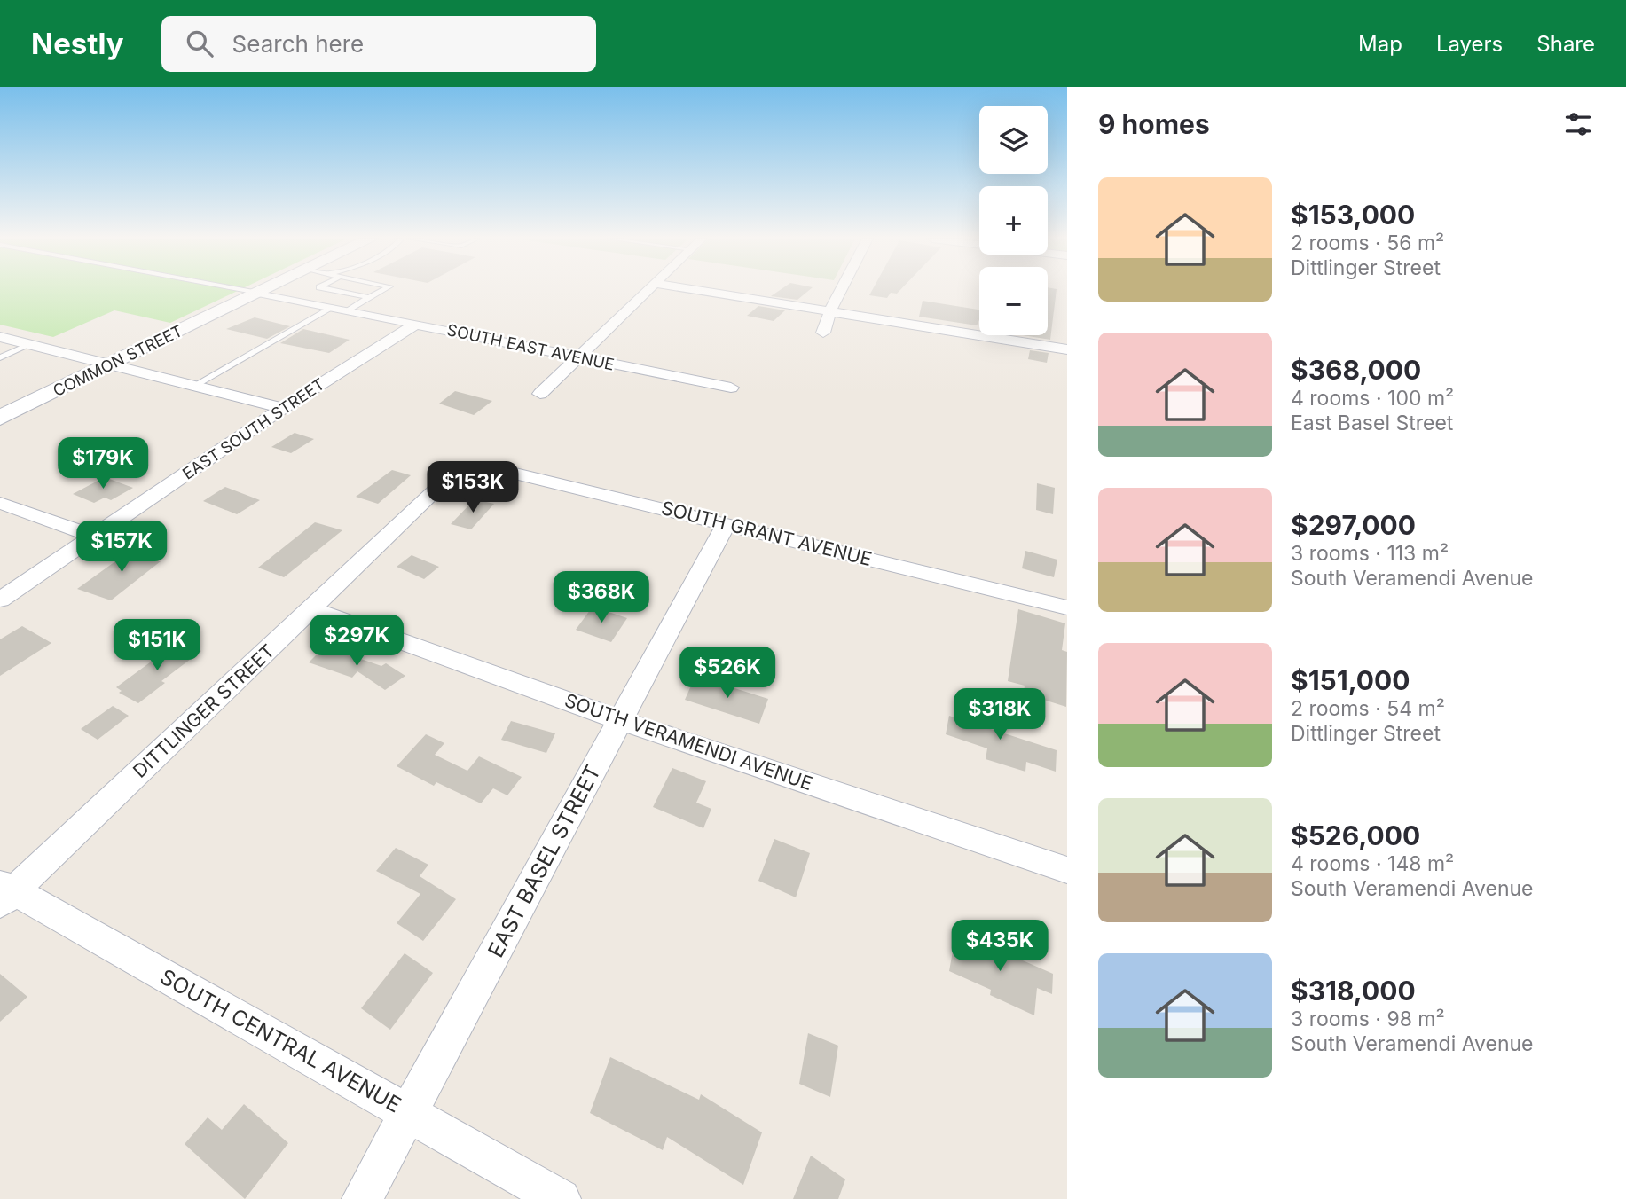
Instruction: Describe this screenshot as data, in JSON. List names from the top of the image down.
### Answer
{
  "streets": {
    "main road": ["COMMON STREET"],
    "street": [
      "SOUTH EAST AVENUE",
      "EAST SOUTH STREET",
      "SOUTH GRANT AVENUE",
      "DITTLINGER STREET",
      "SOUTH VERAMENDI AVENUE",
      "EAST BASEL STREET",
      "SOUTH CENTRAL AVENUE"
    ]
  },
  "crossings": [
    ["SOUTH EAST AVENUE", "COMMON STREET"],
    ["SOUTH EAST AVENUE", "EAST SOUTH STREET"],
    ["SOUTH GRANT AVENUE", "DITTLINGER STREET"],
    ["SOUTH GRANT AVENUE", "EAST BASEL STREET"],
    ["DITTLINGER STREET", "SOUTH VERAMENDI AVENUE"],
    ["DITTLINGER STREET", "SOUTH CENTRAL AVENUE"],
    ["SOUTH VERAMENDI AVENUE", "EAST BASEL STREET"],
    ["EAST BASEL STREET", "SOUTH CENTRAL AVENUE"]
  ],
  "page": {
    "header": "Nestly",
    "search": "Search here",
    "nav": ["Map", "Layers", "Share"],
    "heading": "9 homes",
    "map_buttons": ["+", "−"],
    "list": [
      {
        "name": "$153,000",
        "note": "2 rooms · 56 m² · Dittlinger Street"
      },
      {
        "name": "$368,000",
        "note": "4 rooms · 100 m² · East Basel Street"
      },
      {
        "name": "$297,000",
        "note": "3 rooms · 113 m² · South Veramendi Avenue"
      },
      {
        "name": "$151,000",
        "note": "2 rooms · 54 m² · Dittlinger Street"
      },
      {
        "name": "$526,000",
        "note": "4 rooms · 148 m² · South Veramendi Avenue"
      },
      {
        "name": "$318,000",
        "note": "3 rooms · 98 m² · South Veramendi Avenue"
      }
    ],
    "price": [
      "$179K",
      "$153K",
      "$157K",
      "$368K",
      "$297K",
      "$151K",
      "$526K",
      "$318K",
      "$435K"
    ]
  }
}
